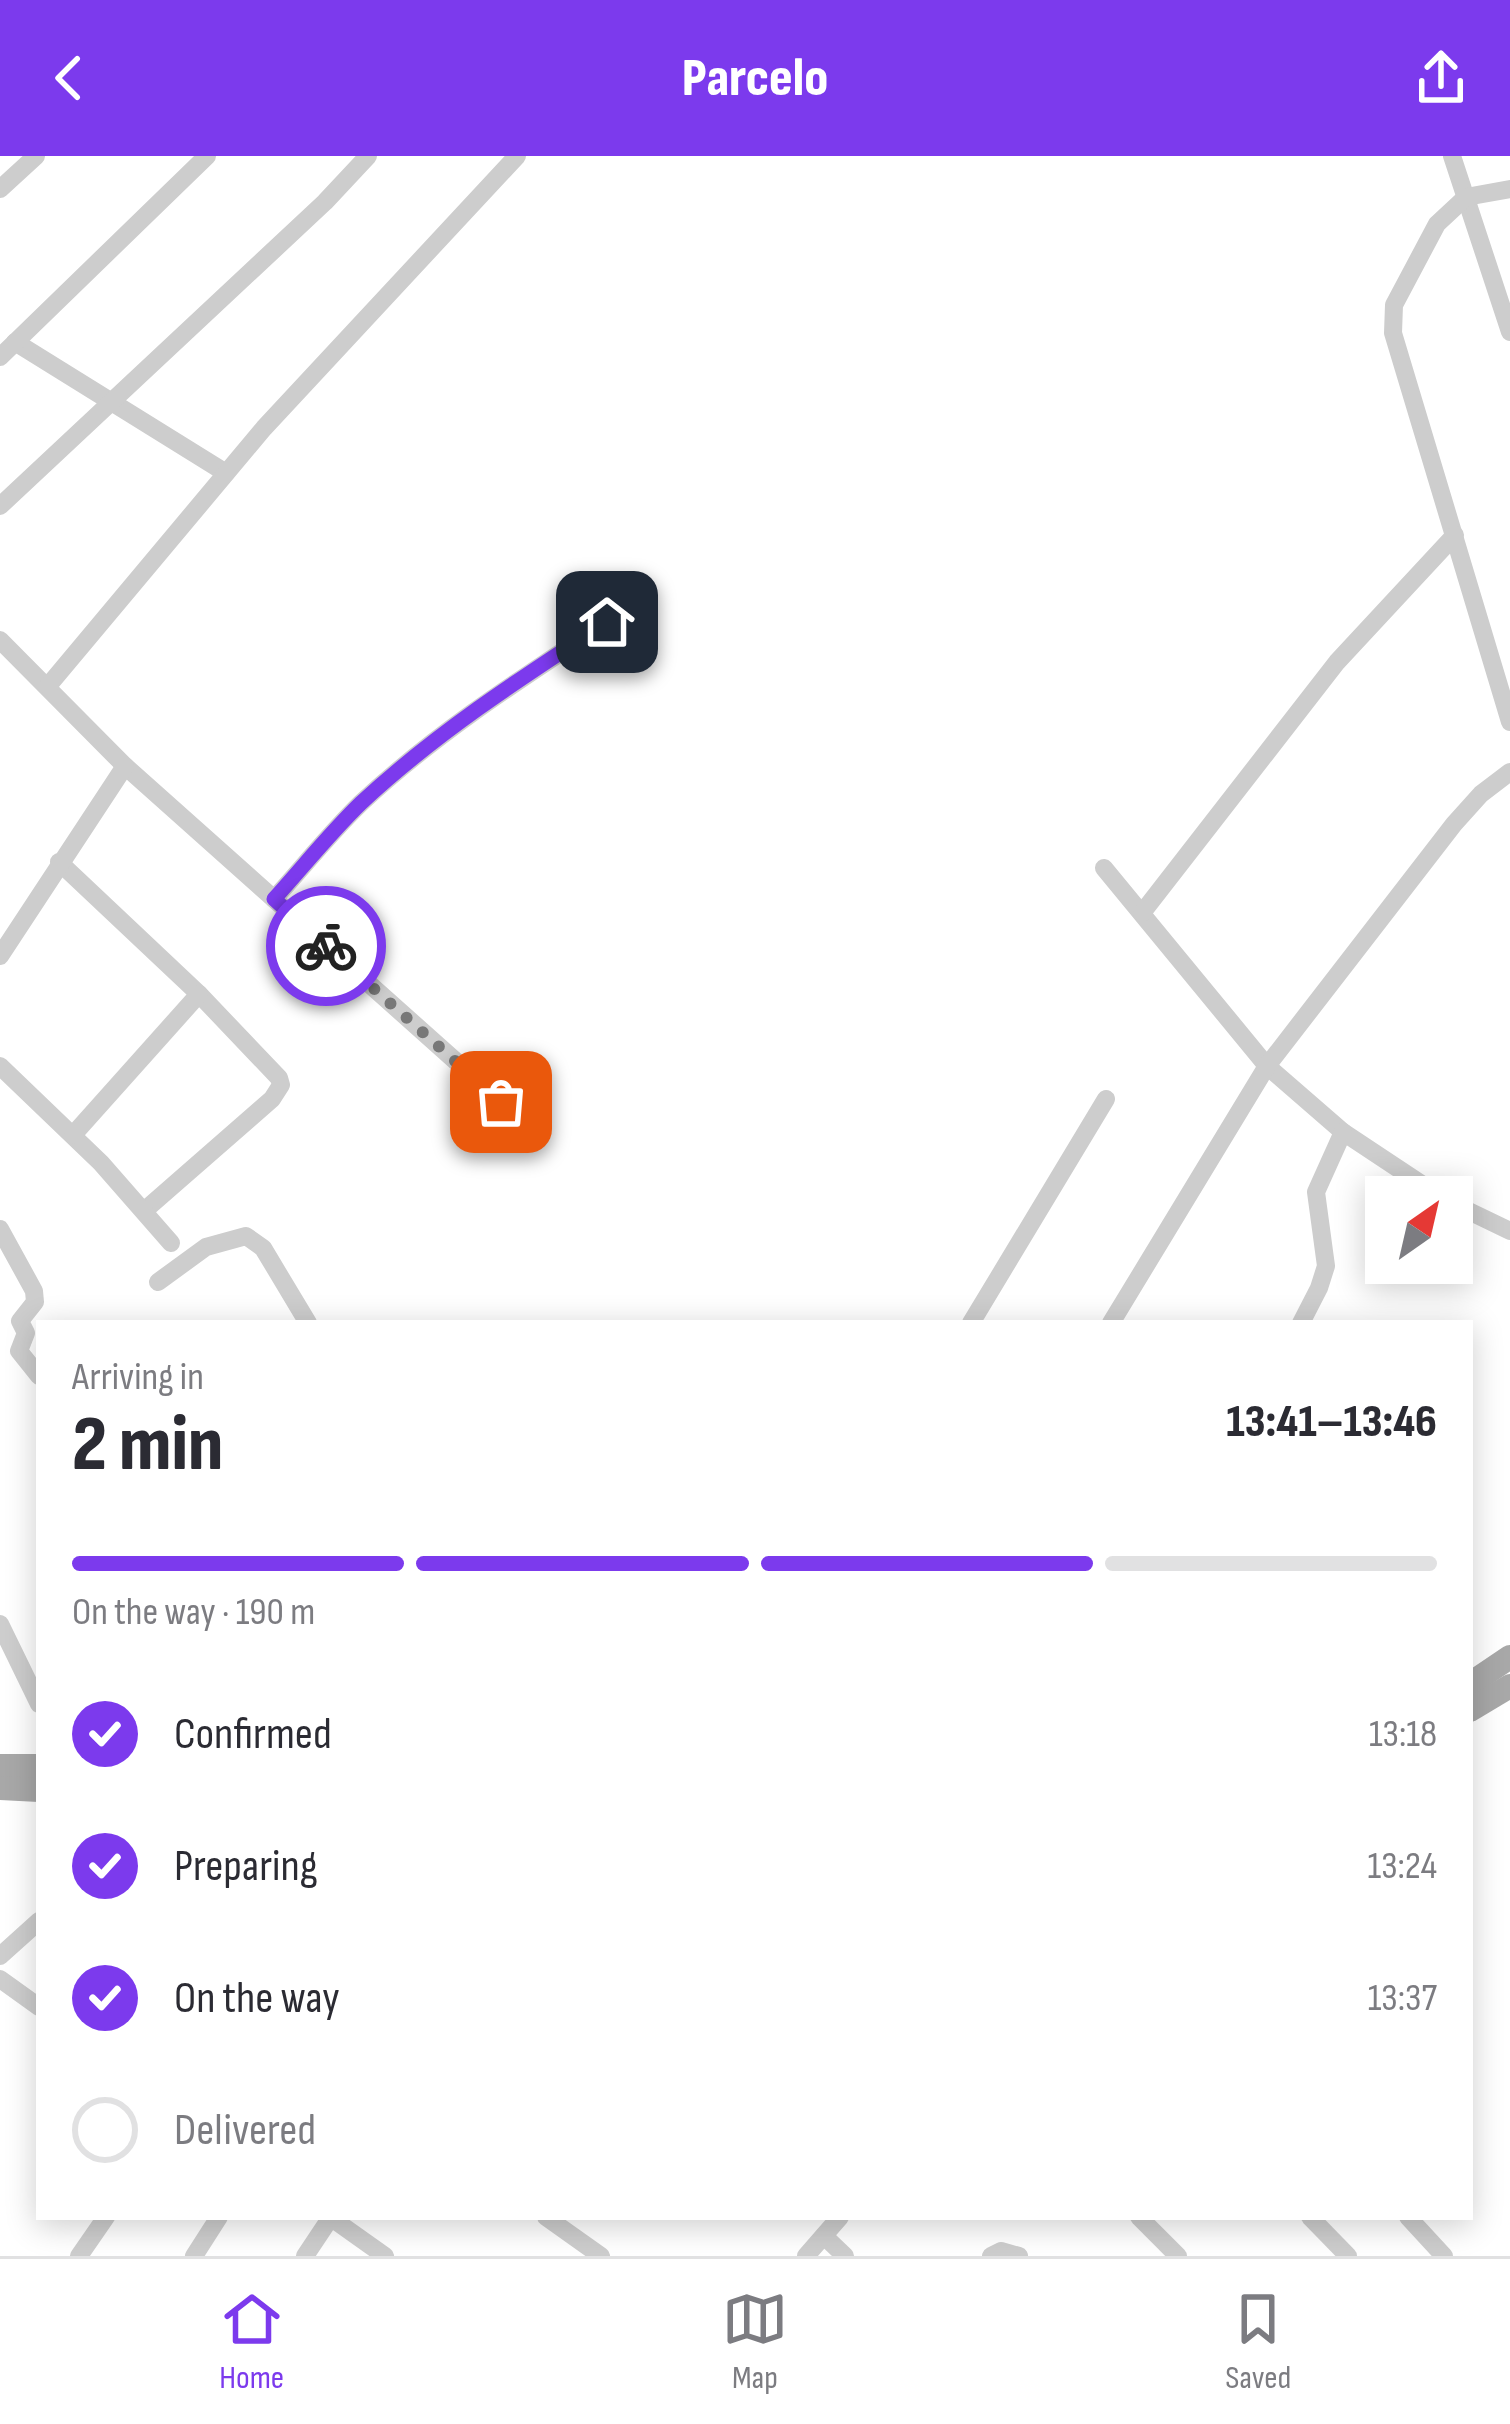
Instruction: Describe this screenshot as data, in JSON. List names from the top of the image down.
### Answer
{
  "north": "top right",
  "page": {
    "header": "Parcelo",
    "heading": ["2 min", "Arriving in", "13:41–13:46"],
    "bar": "On the way · 190 m",
    "list": [
      ["Confirmed", "13:18"],
      ["Preparing", "13:24"],
      ["On the way", "13:37"],
      "Delivered"
    ],
    "tabs": ["Home", "Map", "Saved"]
  }
}
